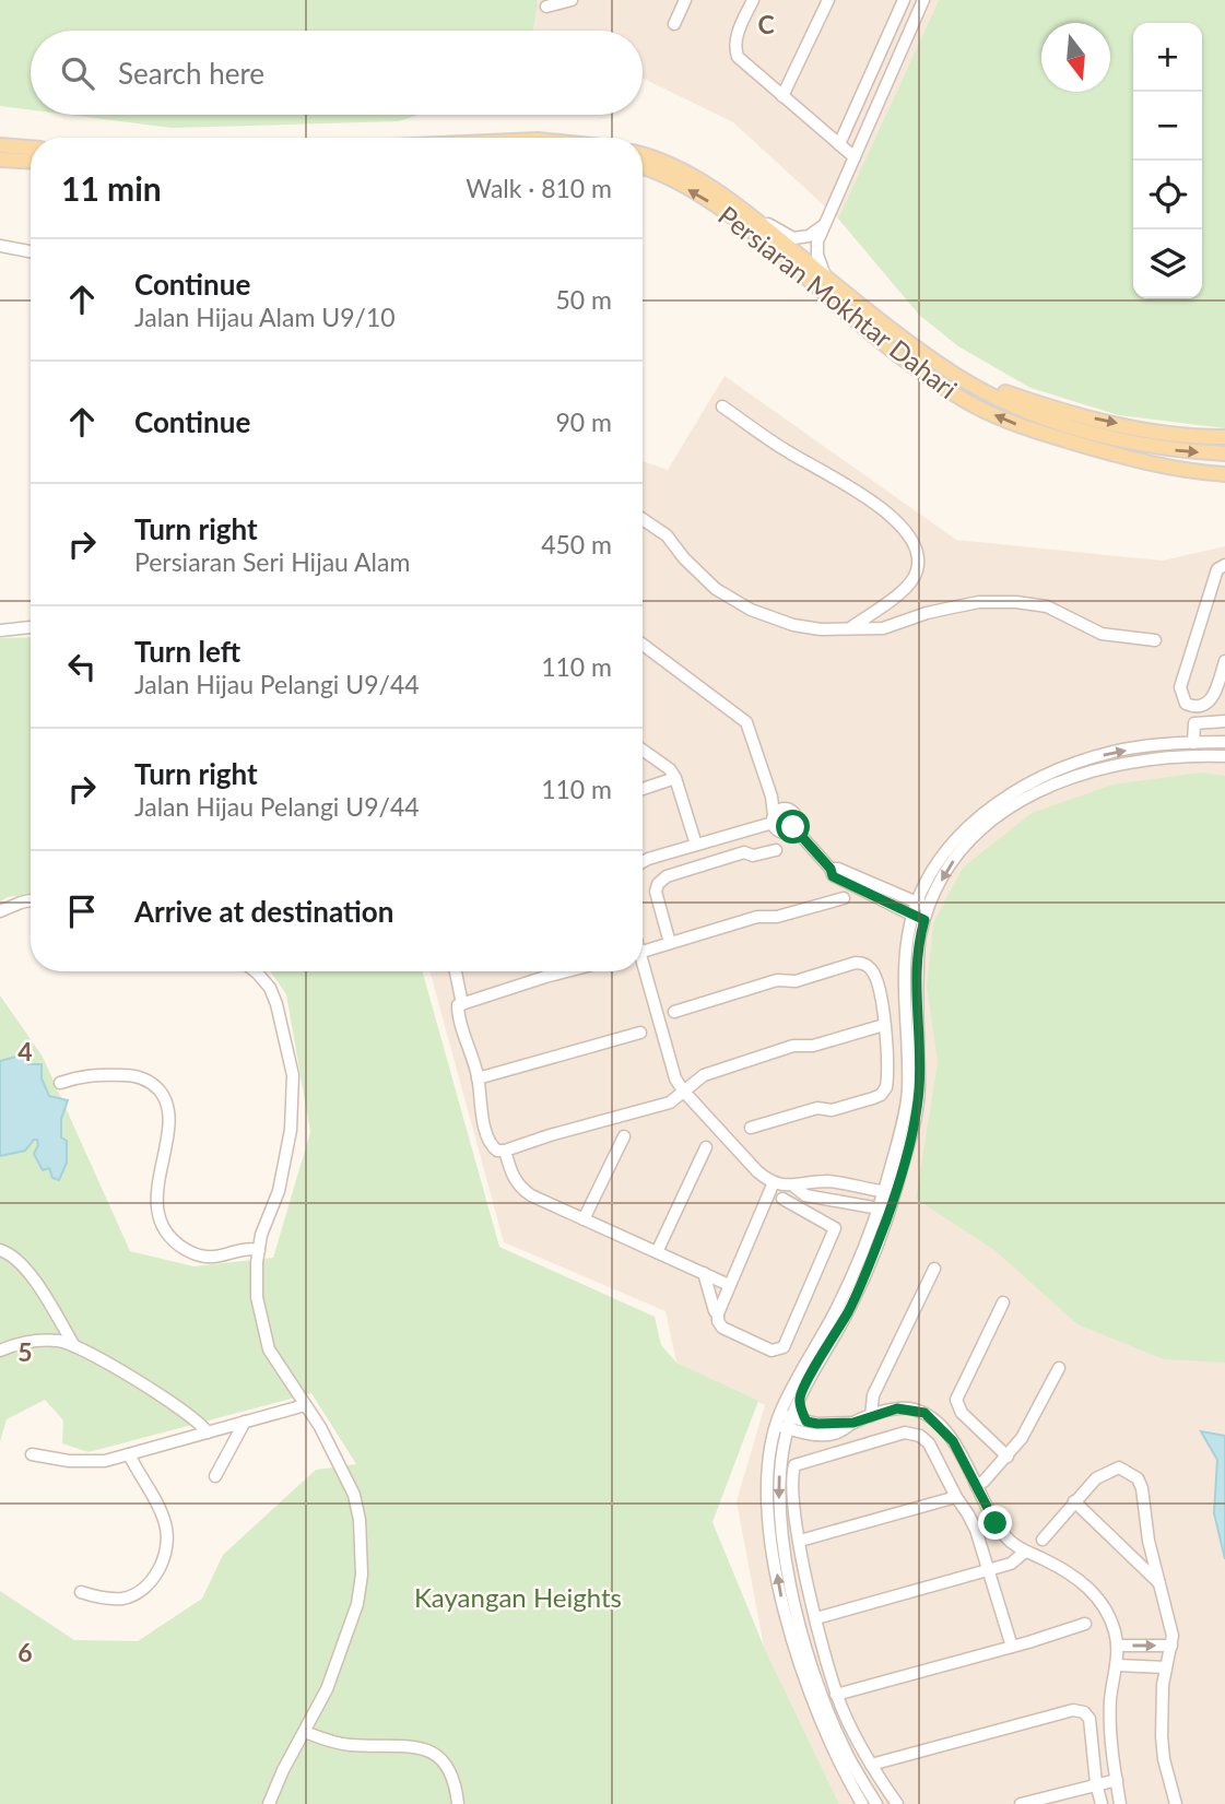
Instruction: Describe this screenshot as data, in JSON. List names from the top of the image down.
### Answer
{
  "streets": {
    "main road": ["Persiaran Mokhtar Dahari"]
  },
  "parks": ["Kayangan Heights"],
  "north": "bottom",
  "page": {
    "map_buttons": ["+", "−"],
    "search": "Search here",
    "heading": ["11 min", "Walk · 810 m"],
    "list": [
      ["Continue", "Jalan Hijau Alam U9/10", "50 m"],
      ["Continue", "90 m"],
      ["Turn right", "Persiaran Seri Hijau Alam", "450 m"],
      ["Turn left", "Jalan Hijau Pelangi U9/44", "110 m"],
      ["Turn right", "Jalan Hijau Pelangi U9/44", "110 m"],
      "Arrive at destination"
    ]
  },
  "grid": {
    "columns": ["C"],
    "rows": ["4", "5", "6"]
  }
}
